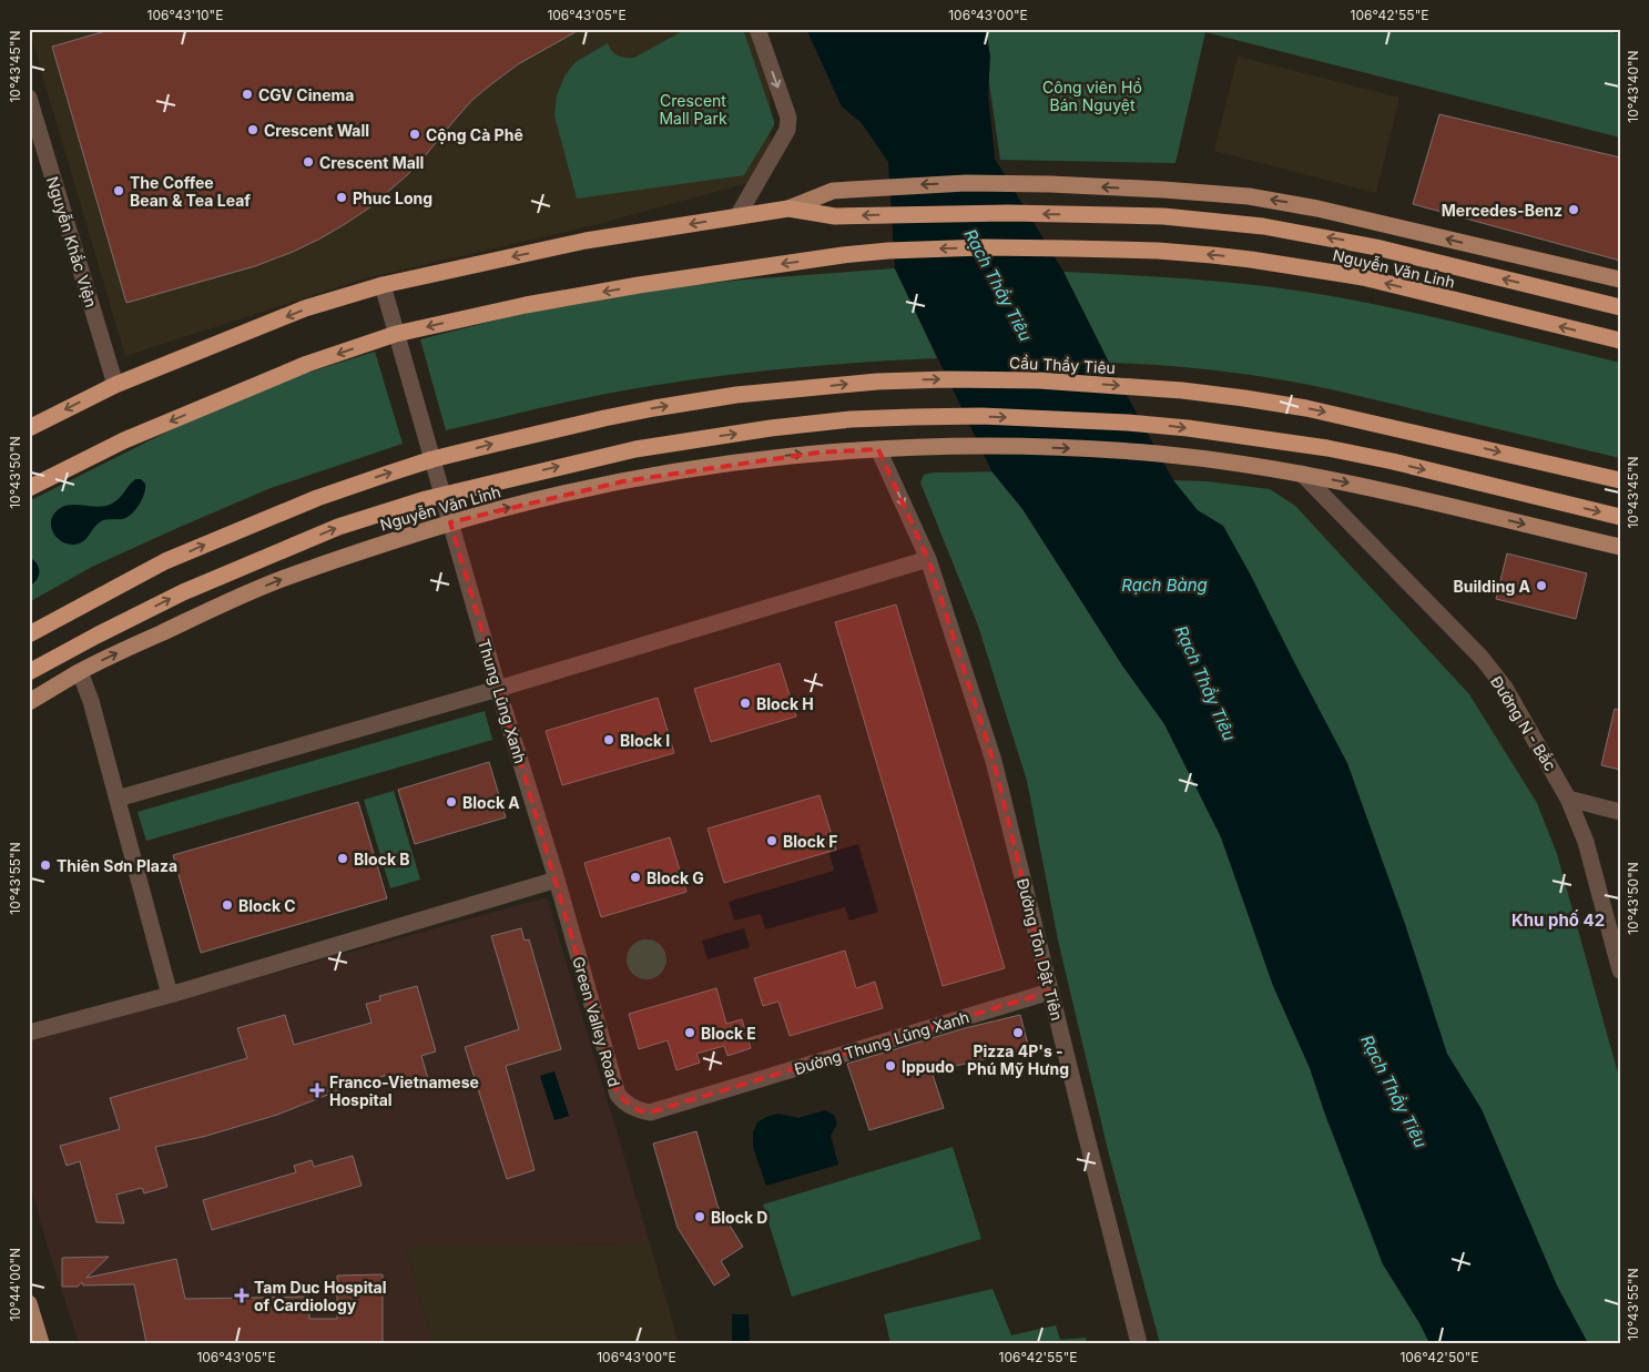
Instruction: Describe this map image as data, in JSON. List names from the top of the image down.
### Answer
{
  "streets": {
    "highway": ["Nguyễn Văn Linh", "Cầu Thầy Tiêu"],
    "street": [
      "Nguyễn Khắc Viện",
      "Thung Lũng Xanh",
      "Đường N - Bắc",
      "Đường Tôn Dật Tiên",
      "Đường Thung Lũng Xanh"
    ]
  },
  "crossings": [
    ["Nguyễn Văn Linh", "Thung Lũng Xanh"],
    ["Nguyễn Văn Linh", "Đường Tôn Dật Tiên"],
    ["Cầu Thầy Tiêu", "Thung Lũng Xanh"],
    ["Thung Lũng Xanh", "Đường Thung Lũng Xanh"],
    ["Đường Tôn Dật Tiên", "Đường Thung Lũng Xanh"]
  ],
  "one_way": ["Cầu Thầy Tiêu"],
  "districts": ["Khu phố 42"],
  "water": ["Rạch Thầy Tiêu", "Rạch Bàng"],
  "parks": ["Công viên Hồ Bán Nguyệt", "Crescent Mall Park"],
  "places": {
    "other": [
      "CGV Cinema",
      "Crescent Wall",
      "Cộng Cà Phê",
      "Crescent Mall",
      "The Coffee Bean & Tea Leaf",
      "Phuc Long",
      "Mercedes-Benz",
      "Building A",
      "Block H",
      "Block I",
      "Block A",
      "Block F",
      "Block B",
      "Thiên Sơn Plaza",
      "Block G",
      "Block C",
      "Block E",
      "Pizza 4P's - Phú Mỹ Hưng",
      "Ippudo",
      "Block D"
    ],
    "health": ["Franco-Vietnamese Hospital", "Tam Duc Hospital of Cardiology"]
  },
  "coordinates": [
    "106°43'10\"E",
    "106°43'05\"E",
    "106°43'00\"E",
    "106°42'55\"E",
    "10°43'45\"N",
    "10°43'40\"N",
    "10°43'50\"N",
    "10°43'55\"N",
    "10°44'00\"N",
    "106°42'50\"E"
  ]
}
